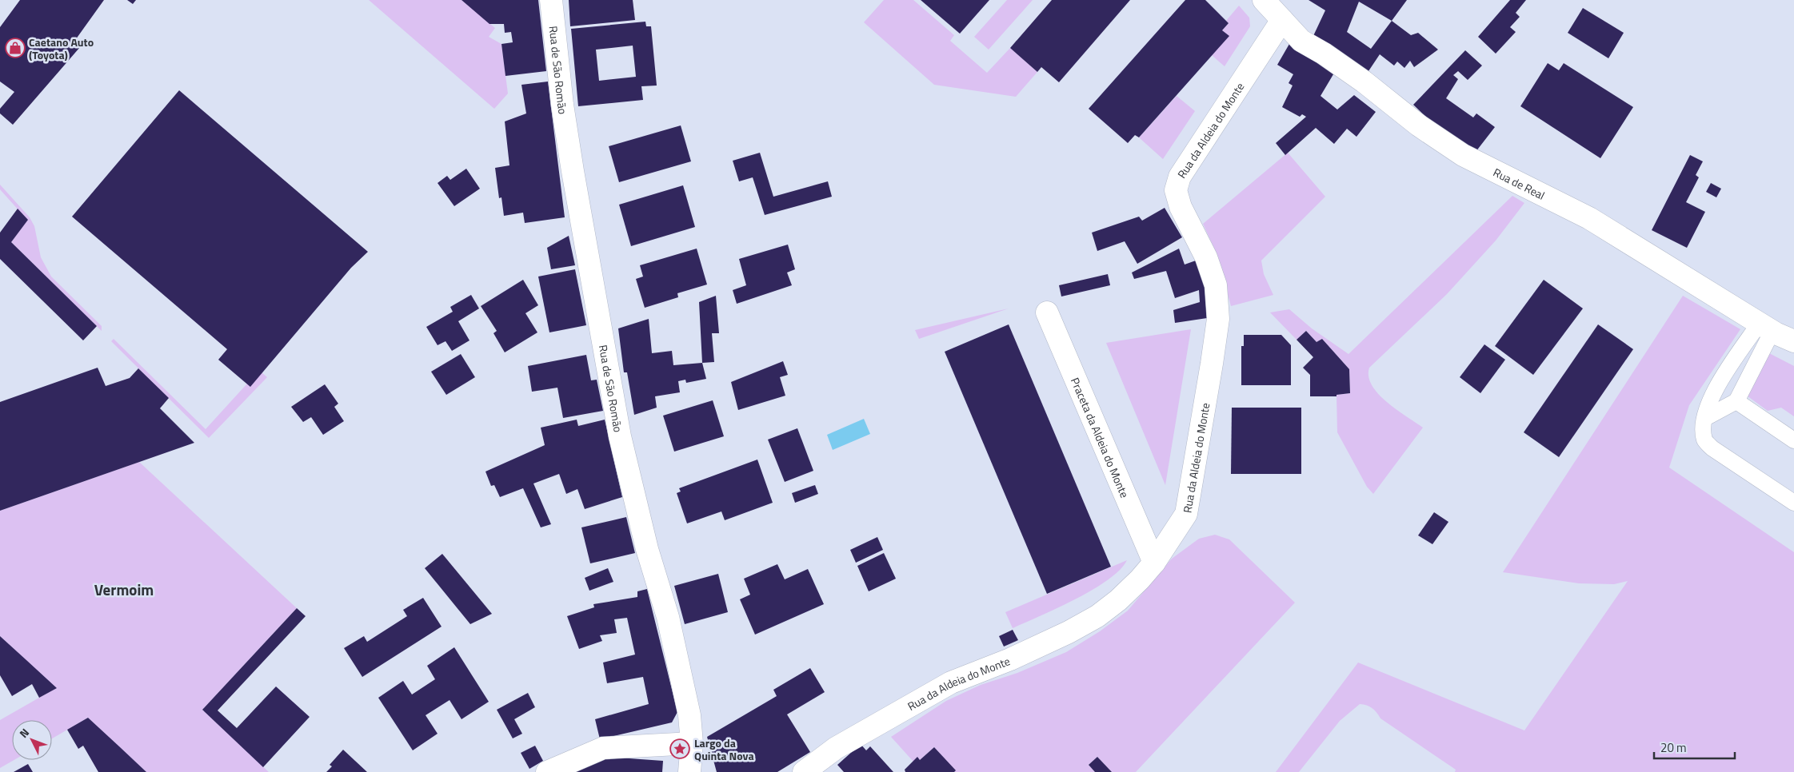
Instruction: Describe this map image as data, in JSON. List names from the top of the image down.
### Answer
{
  "streets": {
    "street": [
      "Rua de São Romão",
      "Rua da Aldeia do Monte",
      "Rua de Real",
      "Praceta da Aldeia do Monte"
    ]
  },
  "crossings": [
    ["Rua da Aldeia do Monte", "Rua de Real"],
    ["Rua da Aldeia do Monte", "Praceta da Aldeia do Monte"]
  ],
  "districts": ["Vermoim"],
  "places": {
    "shop": ["Caetano Auto (Toyota)"],
    "place": ["Largo da Quinta Nova"]
  },
  "scale_bar": "20 m",
  "north": "top left"
}
